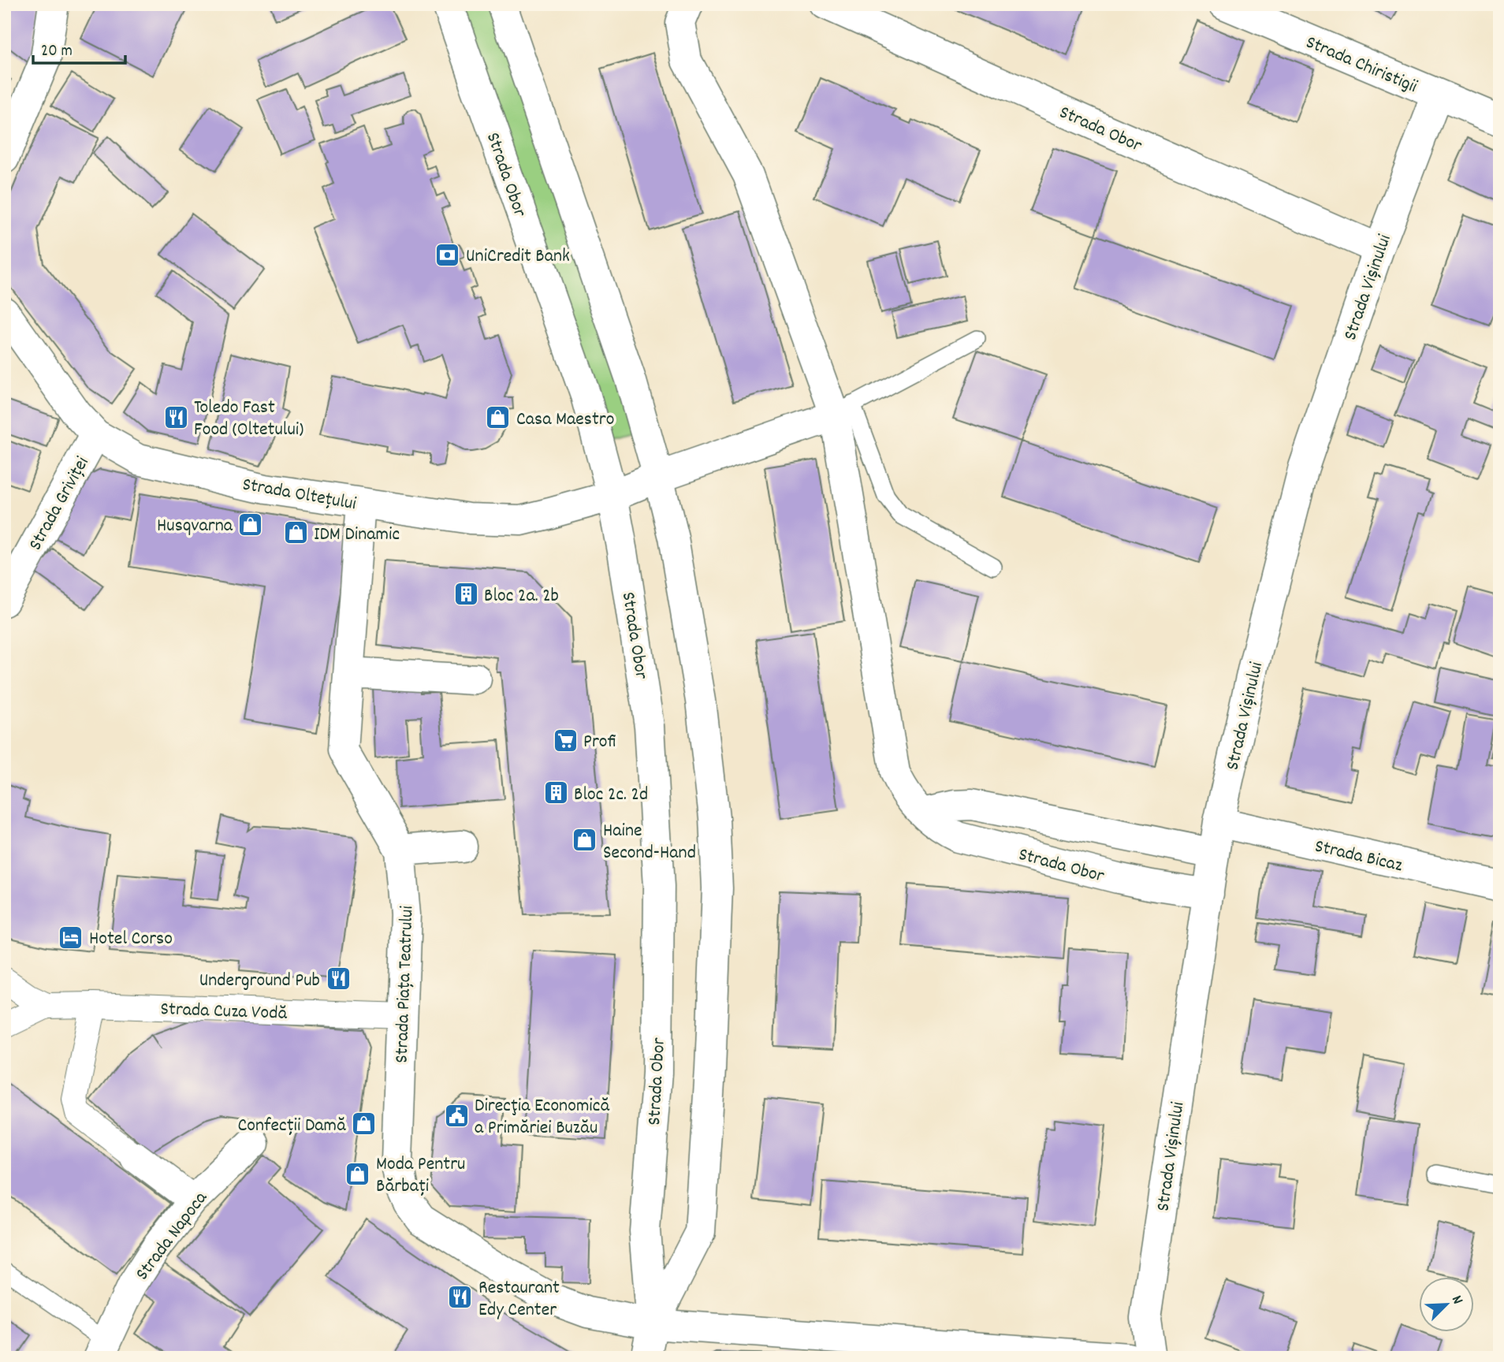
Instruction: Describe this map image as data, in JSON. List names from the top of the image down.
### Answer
{
  "streets": {
    "street": [
      "Strada Chiristigii",
      "Strada Obor",
      "Strada Vișinului",
      "Strada Oltețului",
      "Strada Griviței",
      "Strada Bicaz",
      "Strada Piața Teatrului",
      "Strada Cuza Vodă",
      "Strada Napoca"
    ]
  },
  "crossings": [
    ["Strada Chiristigii", "Strada Vișinului"],
    ["Strada Obor", "Strada Vișinului"],
    ["Strada Obor", "Strada Oltețului"],
    ["Strada Obor", "Strada Piața Teatrului"],
    ["Strada Vișinului", "Strada Bicaz"],
    ["Strada Oltețului", "Strada Griviței"],
    ["Strada Oltețului", "Strada Piața Teatrului"],
    ["Strada Piața Teatrului", "Strada Cuza Vodă"]
  ],
  "places": {
    "bank": ["UniCredit Bank"],
    "restaurant": ["Toledo Fast Food (Oltetului)", "Underground Pub", "Restaurant Edy Center"],
    "shop": [
      "Casa Maestro",
      "Husqvarna",
      "IDM Dinamic",
      "Haine Second-Hand",
      "Confecții Damă",
      "Moda Pentru Bărbați"
    ],
    "building": ["Bloc 2a. 2b", "Bloc 2c. 2d"],
    "supermarket": ["Profi"],
    "hotel": ["Hotel Corso"],
    "public building": ["Direcţia Economică a Primăriei Buzău"]
  },
  "scale_bar": "20 m",
  "north": "top right"
}
